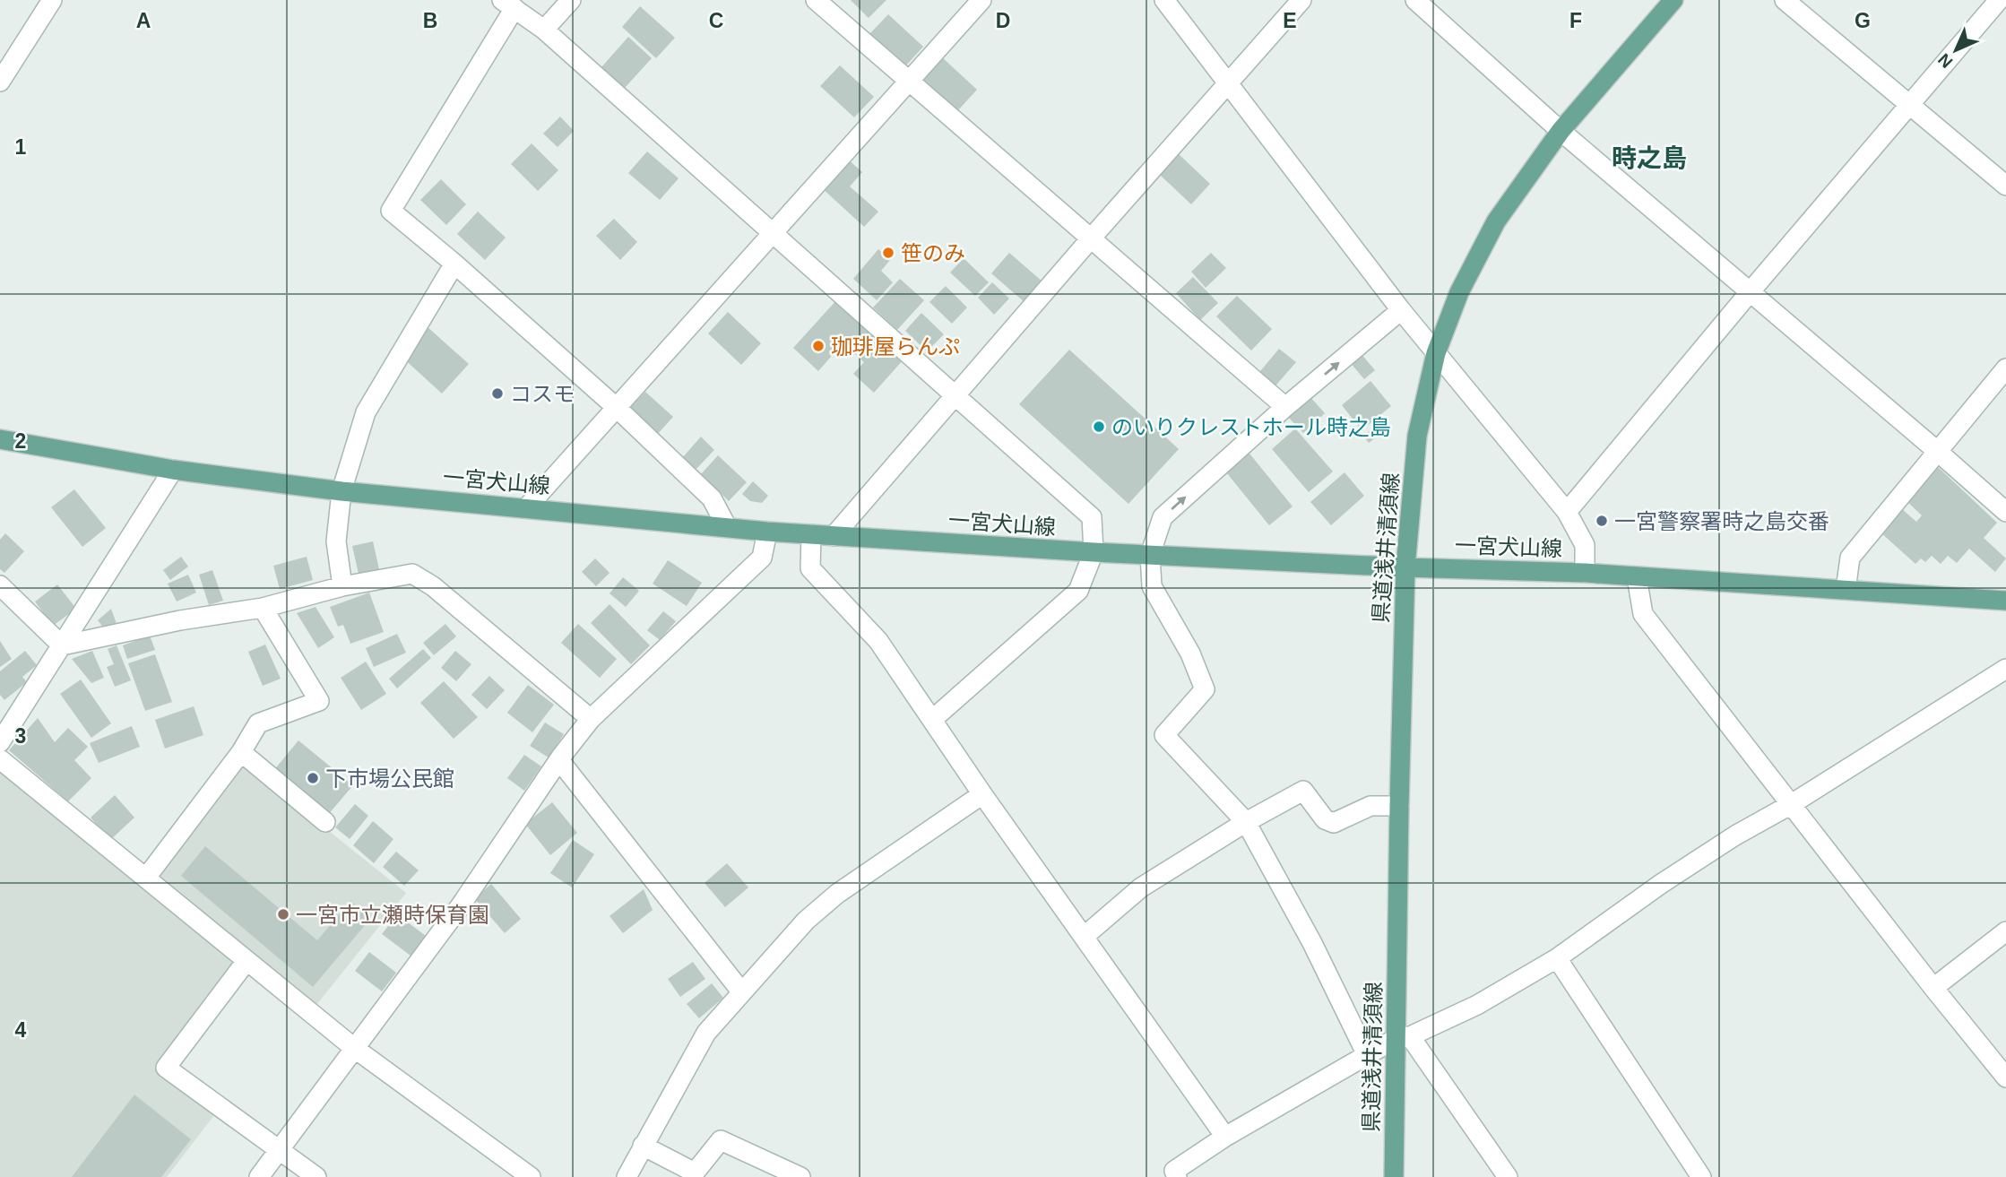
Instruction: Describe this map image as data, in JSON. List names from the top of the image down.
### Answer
{
  "streets": {
    "main road": ["一宮犬山線", "県道浅井清須線"]
  },
  "crossings": [
    ["一宮犬山線", "県道浅井清須線"]
  ],
  "districts": ["時之島"],
  "places": [
    "笹のみ",
    "珈琲屋らんぷ",
    "コスモ",
    "のいりクレストホール時之島",
    "一宮警察署時之島交番",
    "下市場公民館",
    "一宮市立瀬時保育園"
  ],
  "north": "bottom left",
  "grid": {
    "columns": [
      "A",
      "B",
      "C",
      "D",
      "E",
      "F",
      "G"
    ],
    "rows": [
      "1",
      "2",
      "3",
      "4"
    ]
  }
}
